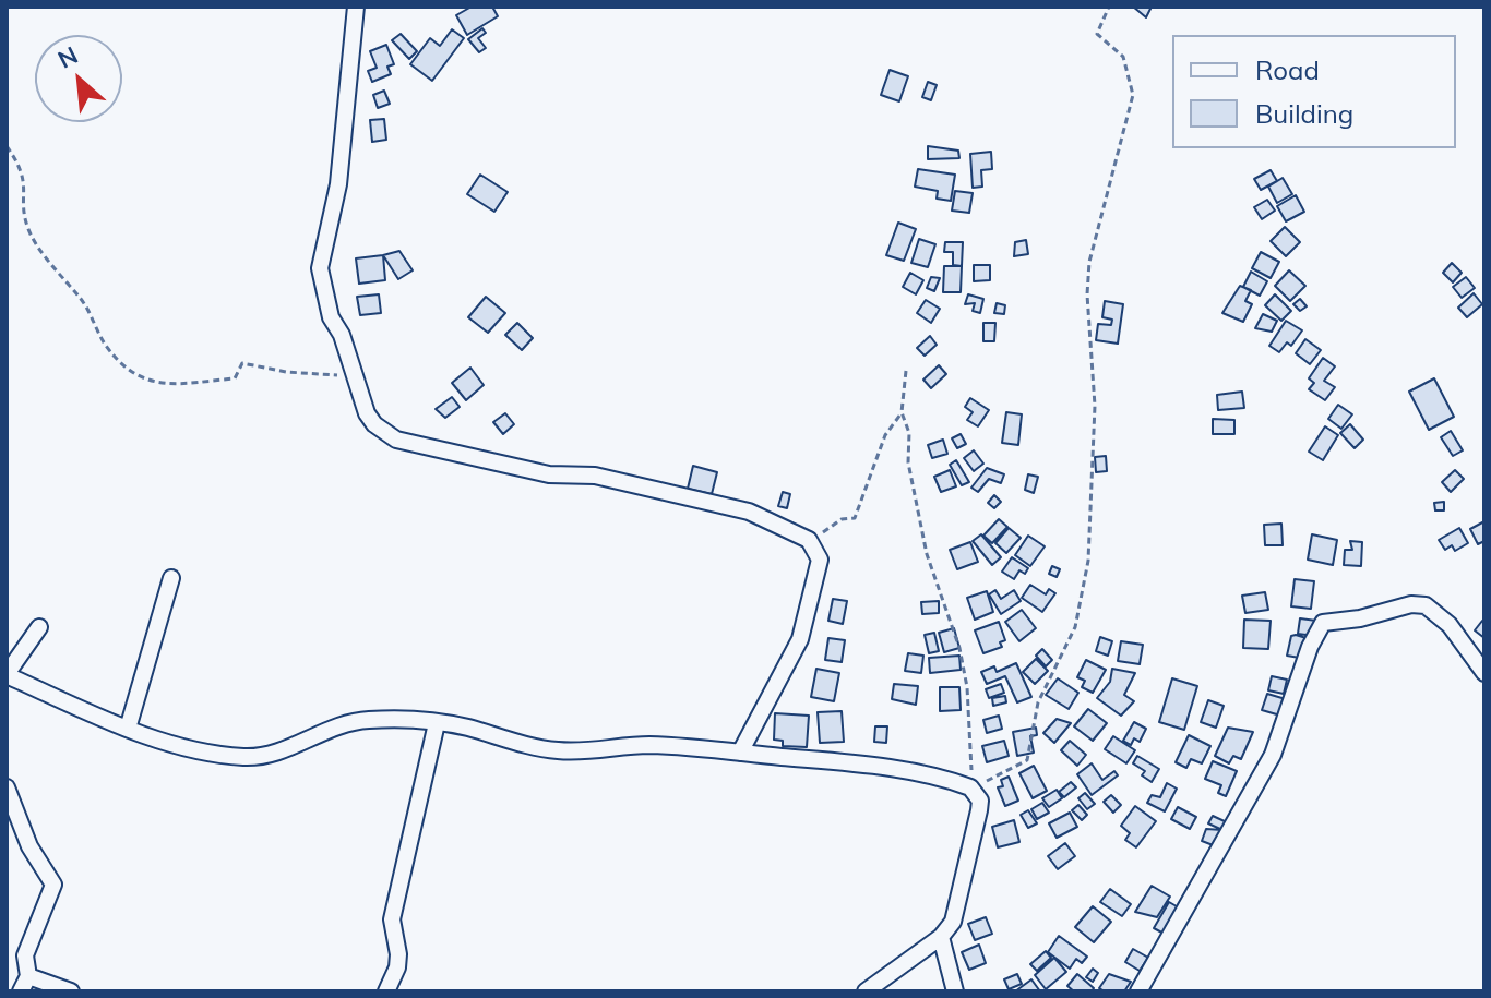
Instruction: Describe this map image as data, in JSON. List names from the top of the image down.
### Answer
{
  "legend": ["Road", "Building"],
  "north": "top left"
}
